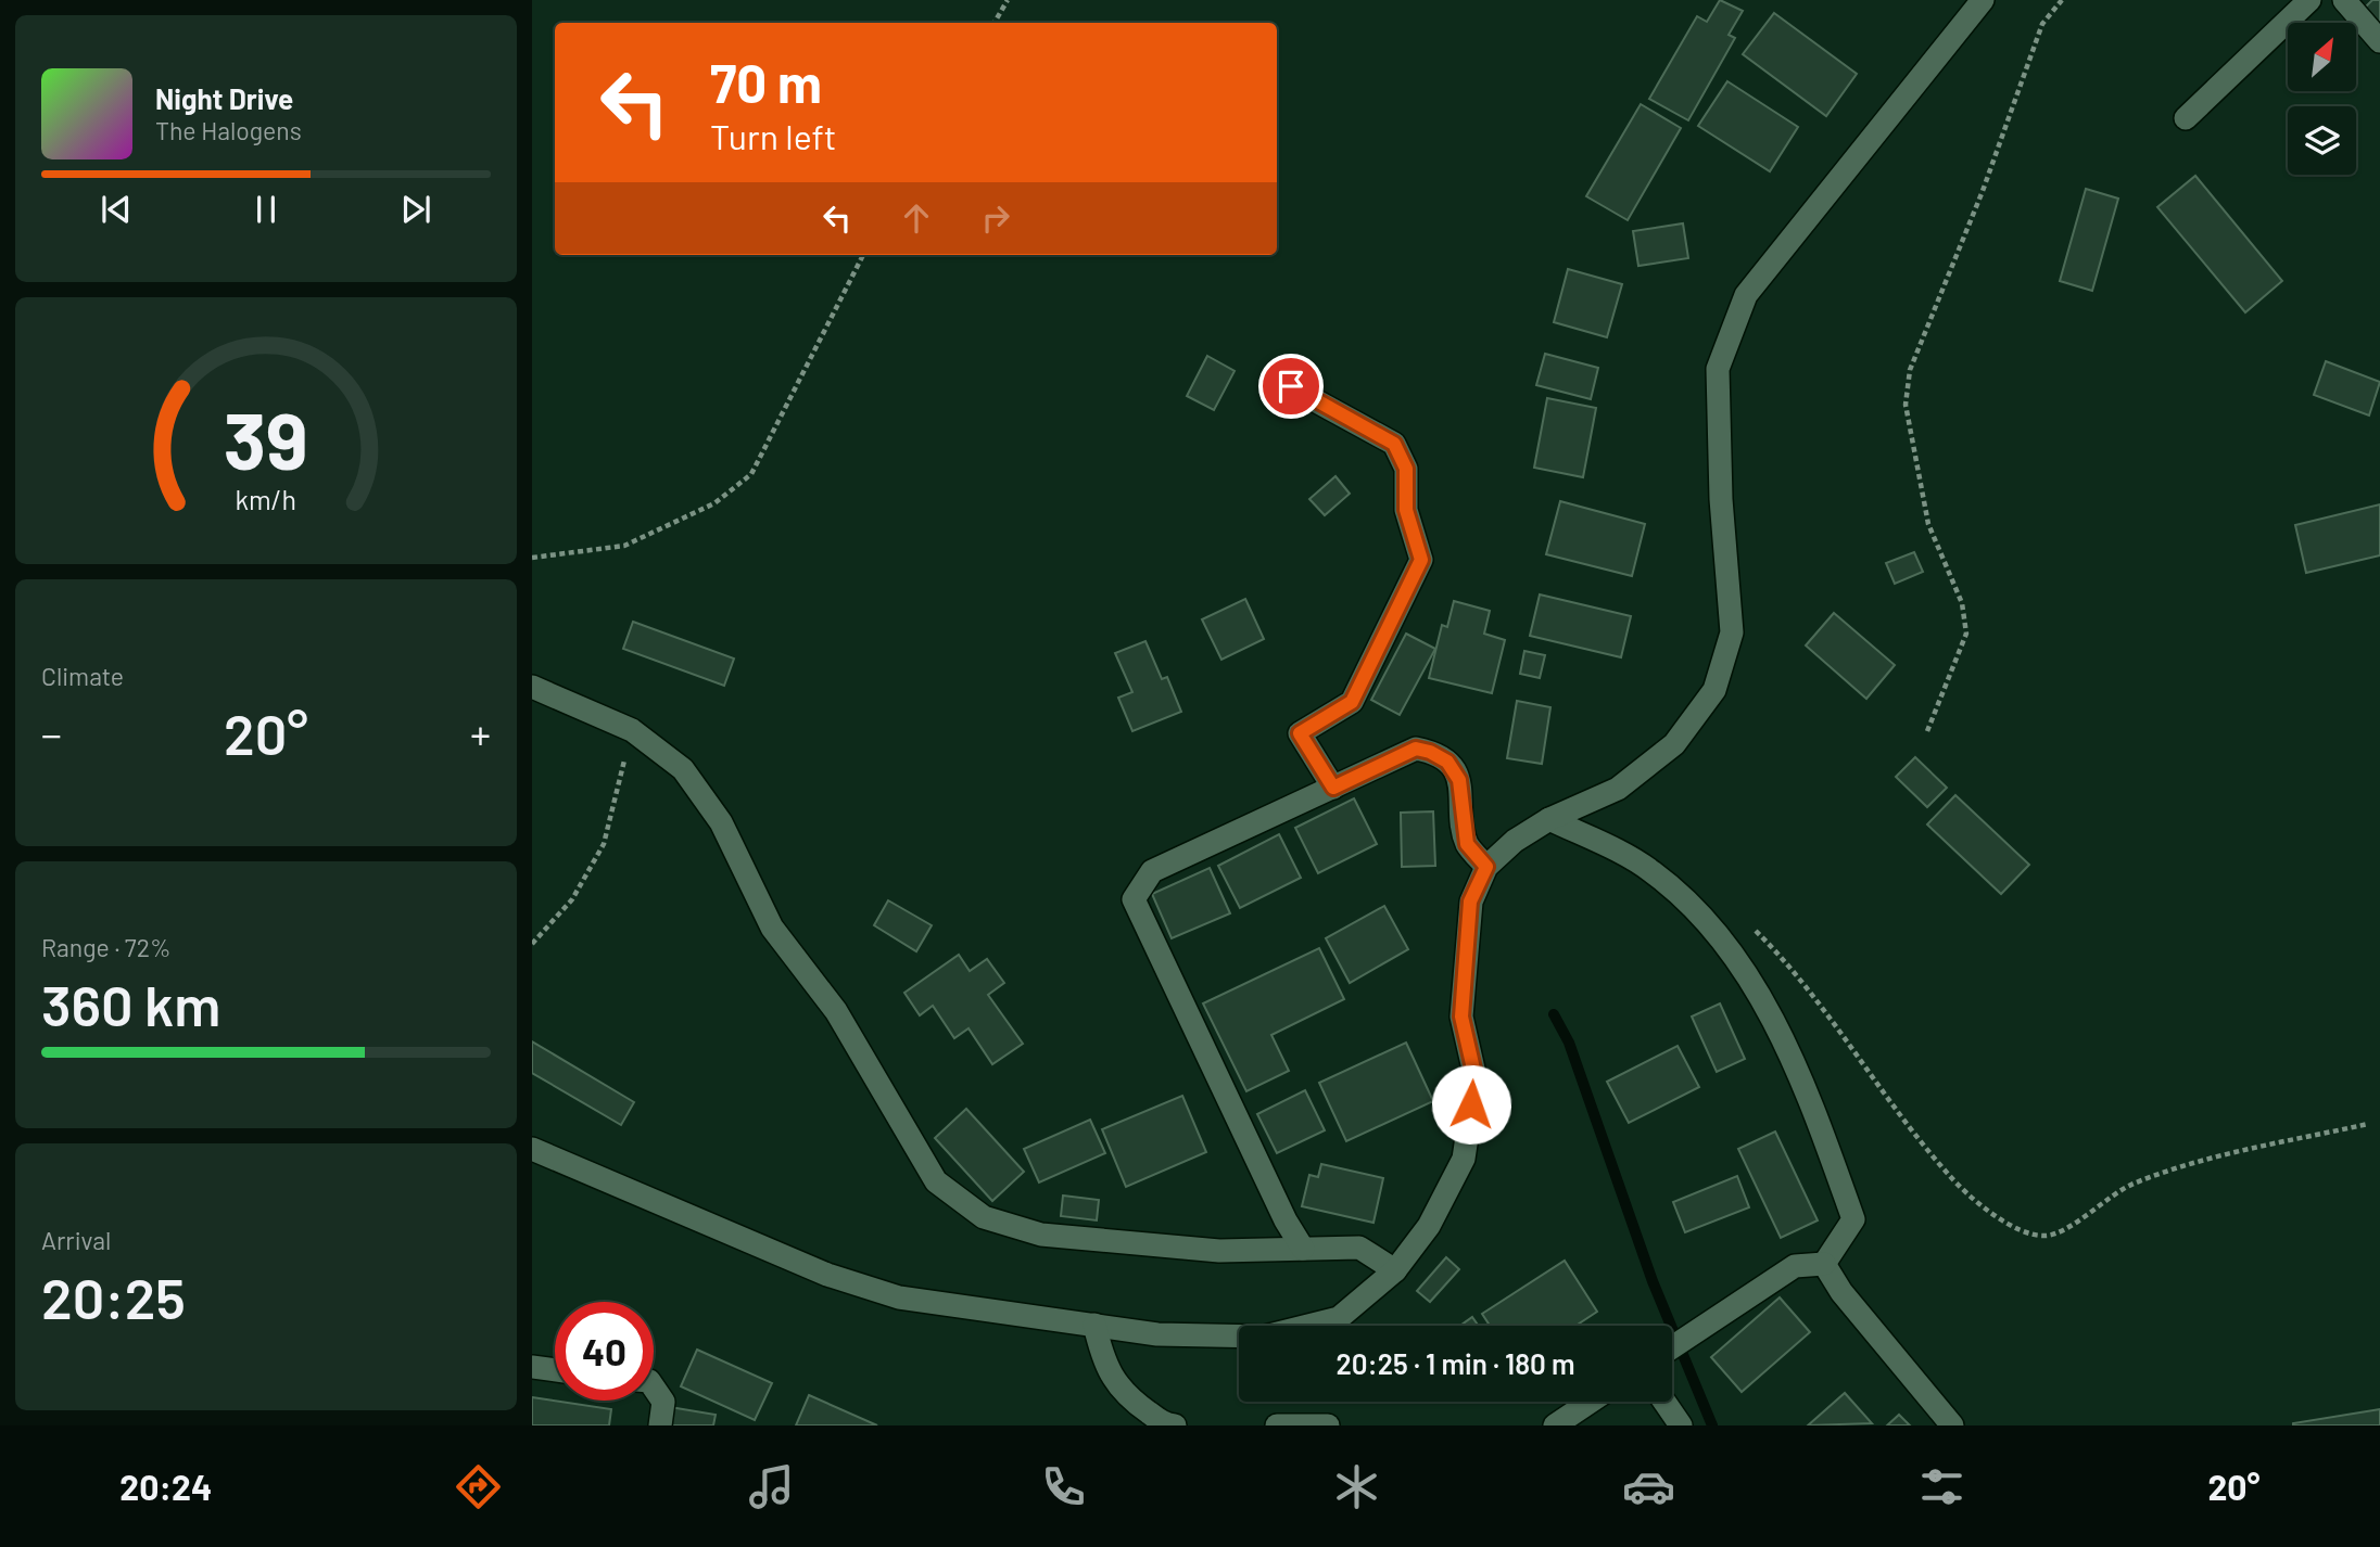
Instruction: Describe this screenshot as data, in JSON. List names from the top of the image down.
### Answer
{
  "north": "top right",
  "page": {
    "turn": ["70 m", "Turn left"],
    "song": ["Night Drive", "The Halogens"],
    "tile": [
      "Climate",
      ["Range · 72%", "360 km"],
      ["Arrival", "20:25"]
    ],
    "heat": ["−", "20°", "+"],
    "limit": "40",
    "trip": "20:25 · 1 min · 180 m",
    "tabs": ["20:24", "20°"],
    "gauge": ["39", "km/h"]
  }
}
